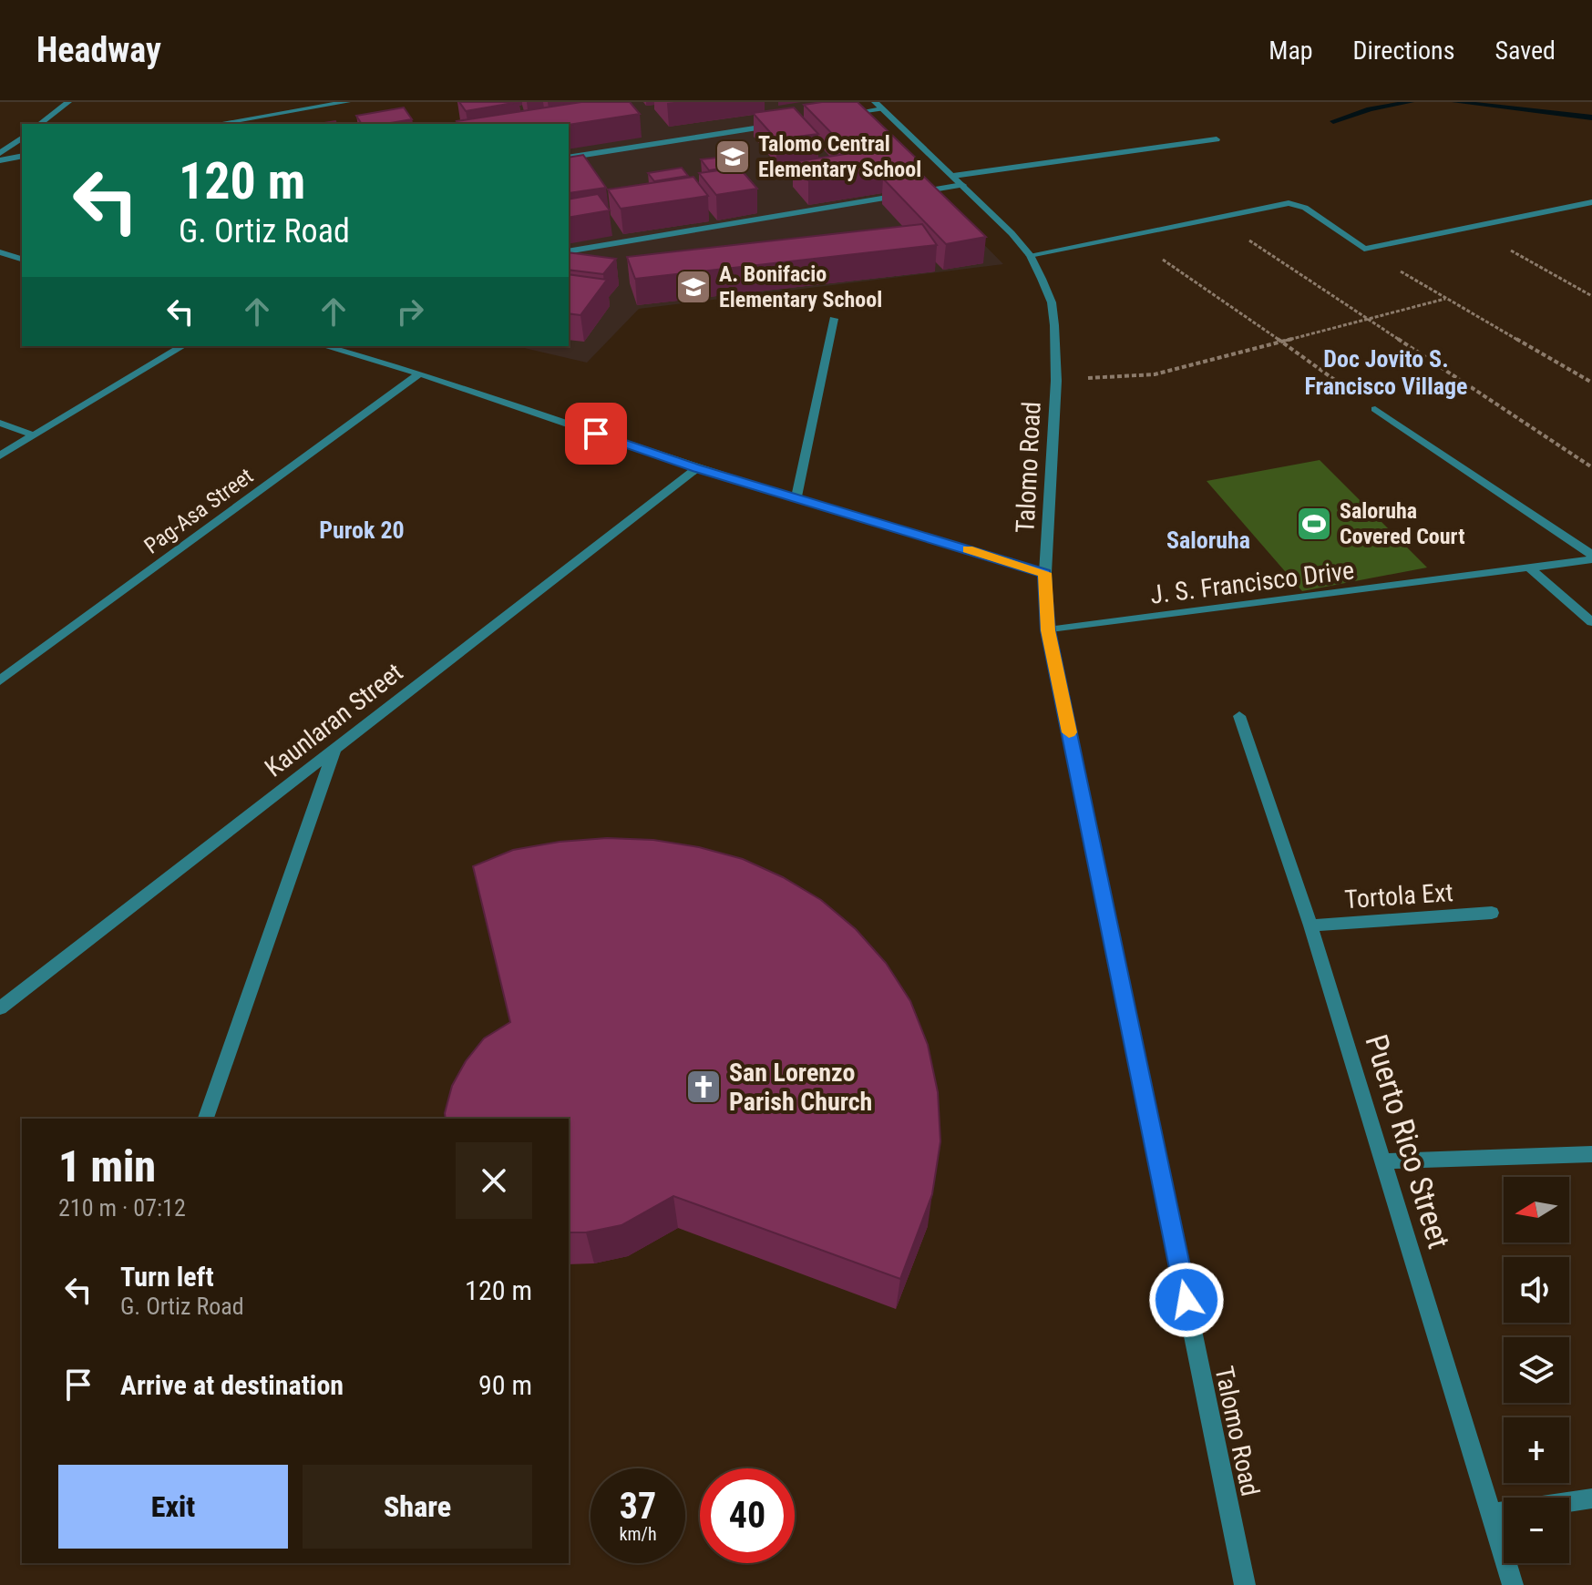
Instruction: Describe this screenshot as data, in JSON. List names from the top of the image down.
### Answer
{
  "streets": {
    "street": [
      "Talomo Road",
      "Pag-Asa Street",
      "J. S. Francisco Drive",
      "Kaunlaran Street",
      "Tortola Ext",
      "Puerto Rico Street"
    ]
  },
  "crossings": [
    ["Talomo Road", "J. S. Francisco Drive"],
    ["Tortola Ext", "Puerto Rico Street"]
  ],
  "districts": ["Doc Jovito S. Francisco Village", "Purok 20", "Saloruha"],
  "places": {
    "school or university": ["Talomo Central Elementary School", "A. Bonifacio Elementary School"],
    "sports": ["Saloruha Covered Court"],
    "church": ["San Lorenzo Parish Church"]
  },
  "north": "left",
  "page": {
    "header": "Headway",
    "nav": ["Map", "Directions", "Saved"],
    "turn": ["120 m", "G. Ortiz Road"],
    "heading": ["1 min", "210 m · 07:12"],
    "map_buttons": ["+", "−"],
    "list": [
      {
        "name": "Turn left",
        "note": "G. Ortiz Road",
        "value": "120 m"
      },
      {
        "name": "Arrive at destination",
        "value": "90 m"
      }
    ],
    "buttons": ["Exit", "Share"],
    "speed": "37 km/h",
    "limit": "40"
  }
}
